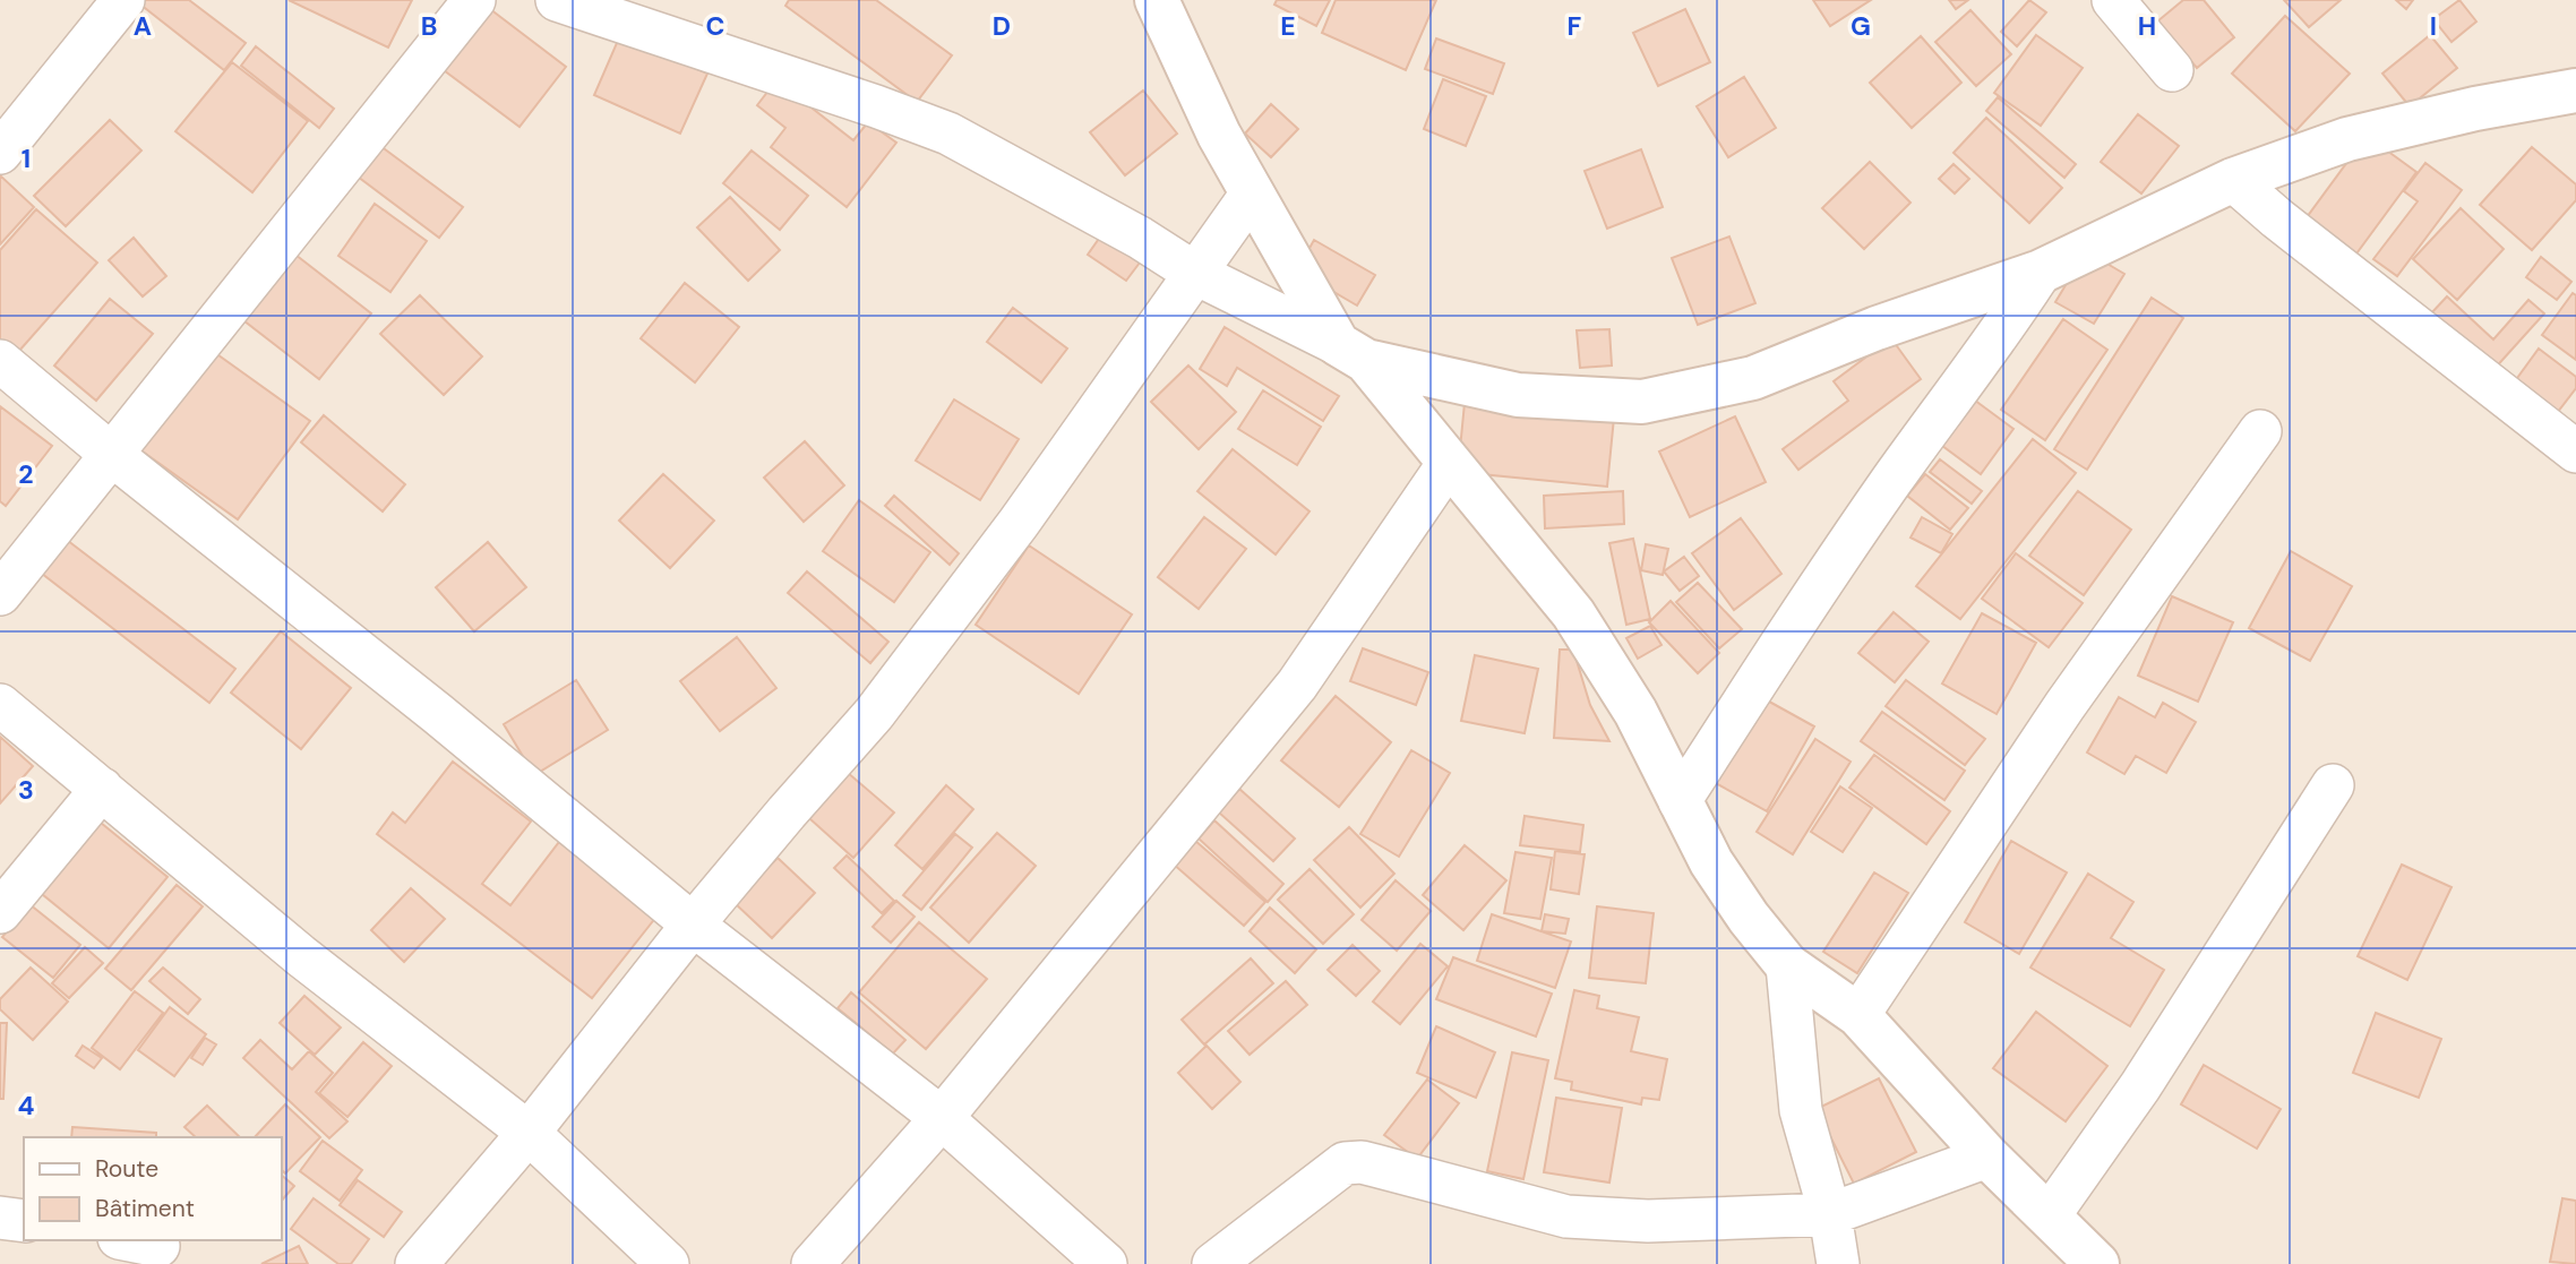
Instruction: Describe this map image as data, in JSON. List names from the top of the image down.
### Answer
{
  "legend": ["Route", "Bâtiment"],
  "grid": {
    "columns": [
      "A",
      "B",
      "C",
      "D",
      "E",
      "F",
      "G",
      "H",
      "I"
    ],
    "rows": [
      "1",
      "2",
      "3",
      "4"
    ]
  }
}
